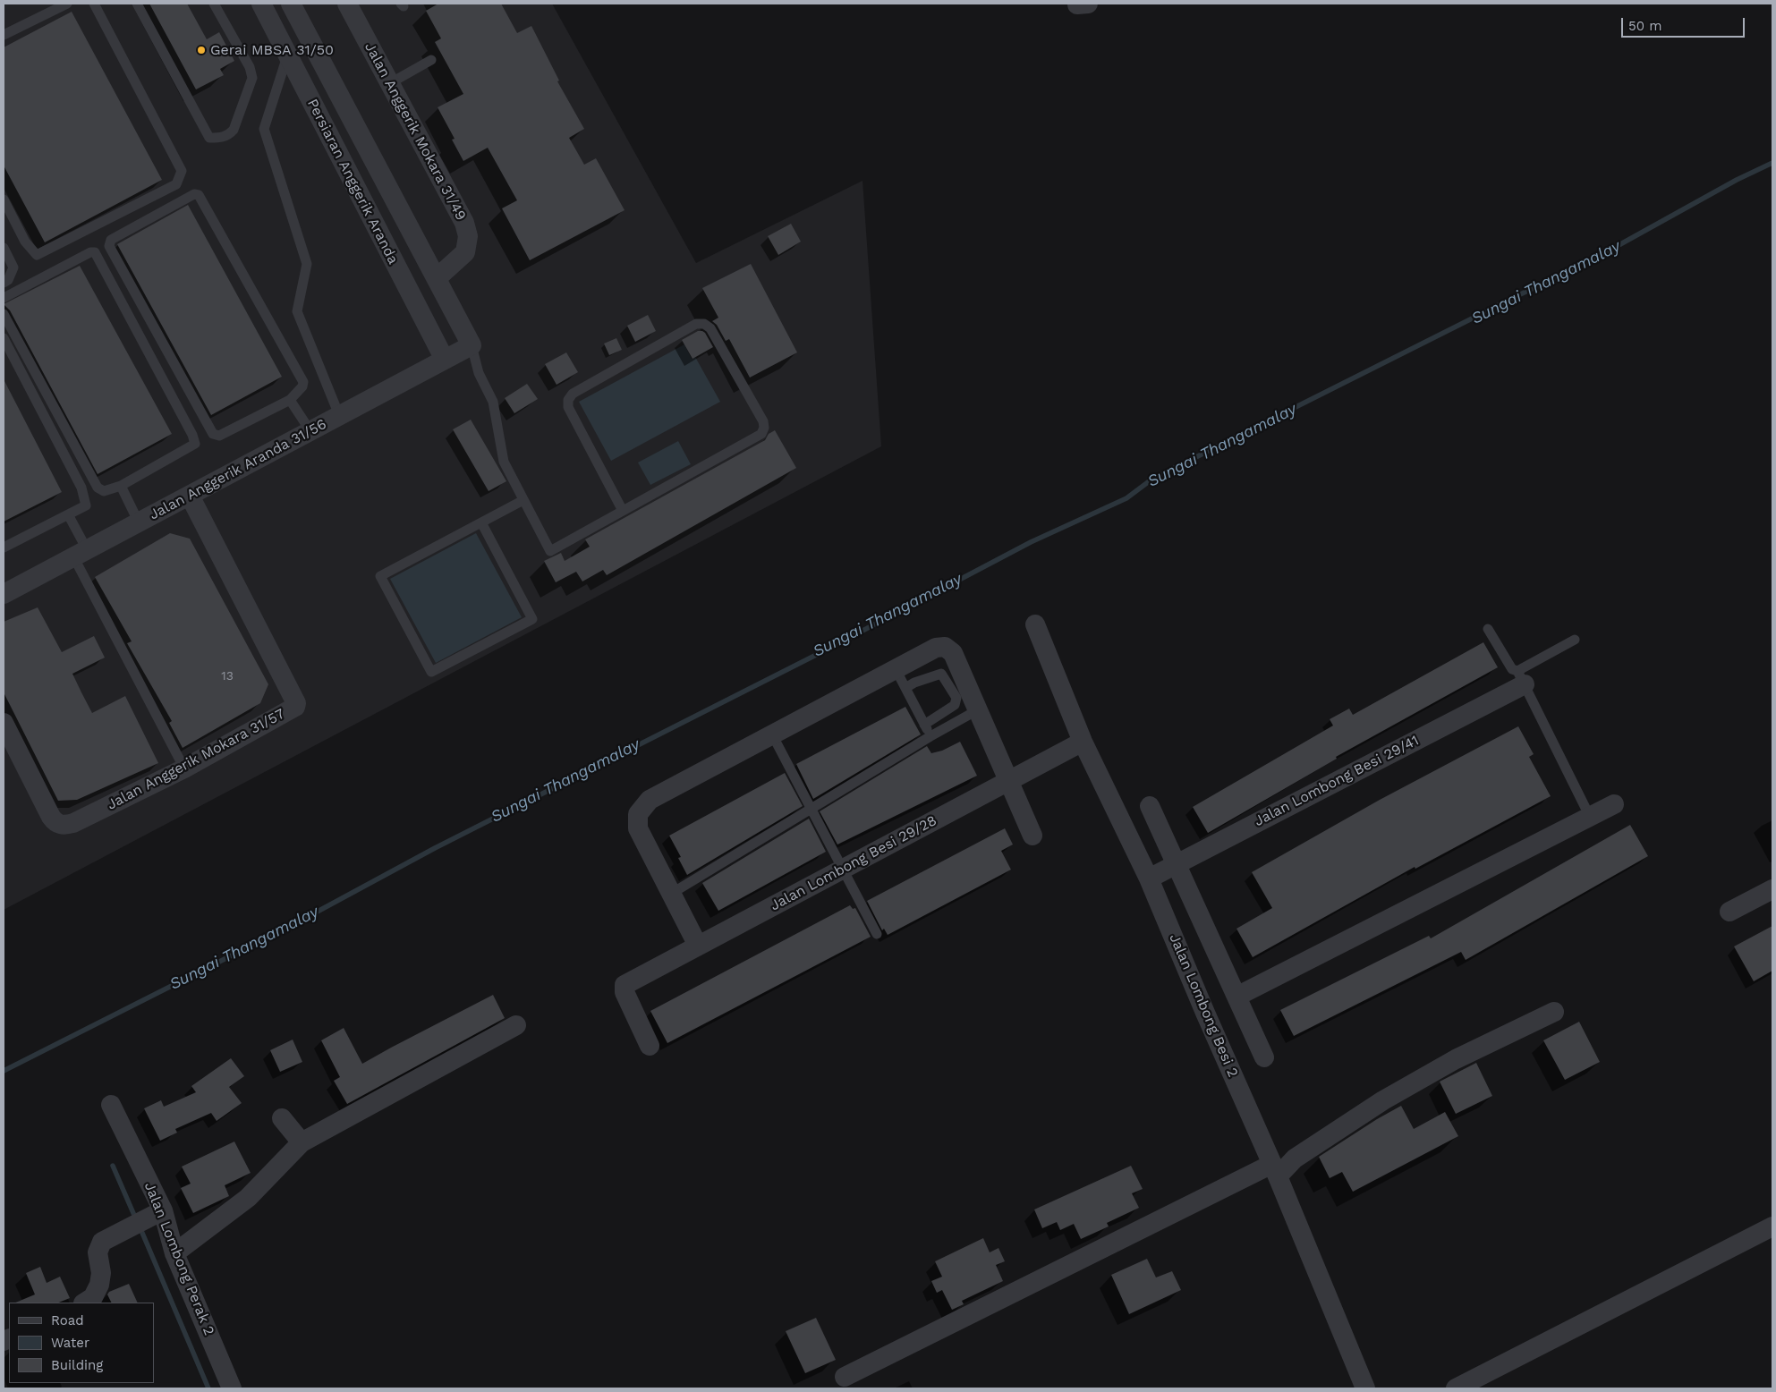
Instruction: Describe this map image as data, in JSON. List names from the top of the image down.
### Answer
{
  "streets": {
    "street": [
      "Jalan Anggerik Mokara 31/49",
      "Persiaran Anggerik Aranda",
      "Jalan Anggerik Aranda 31/56",
      "Jalan Anggerik Mokara 31/57",
      "Jalan Lombong Besi 29/41",
      "Jalan Lombong Besi 29/28",
      "Jalan Lombong Besi 2",
      "Jalan Lombong Perak 2"
    ]
  },
  "crossings": [
    ["Jalan Anggerik Mokara 31/49", "Persiaran Anggerik Aranda"],
    ["Persiaran Anggerik Aranda", "Jalan Anggerik Aranda 31/56"],
    ["Jalan Anggerik Aranda 31/56", "Jalan Anggerik Mokara 31/57"],
    ["Jalan Lombong Besi 29/41", "Jalan Lombong Besi 2"],
    ["Jalan Lombong Besi 29/28", "Jalan Lombong Besi 2"]
  ],
  "water": ["Sungai Thangamalay"],
  "places": ["Gerai MBSA 31/50"],
  "house_numbers": ["13"],
  "legend": ["Road", "Water", "Building"],
  "scale_bar": "50 m"
}
